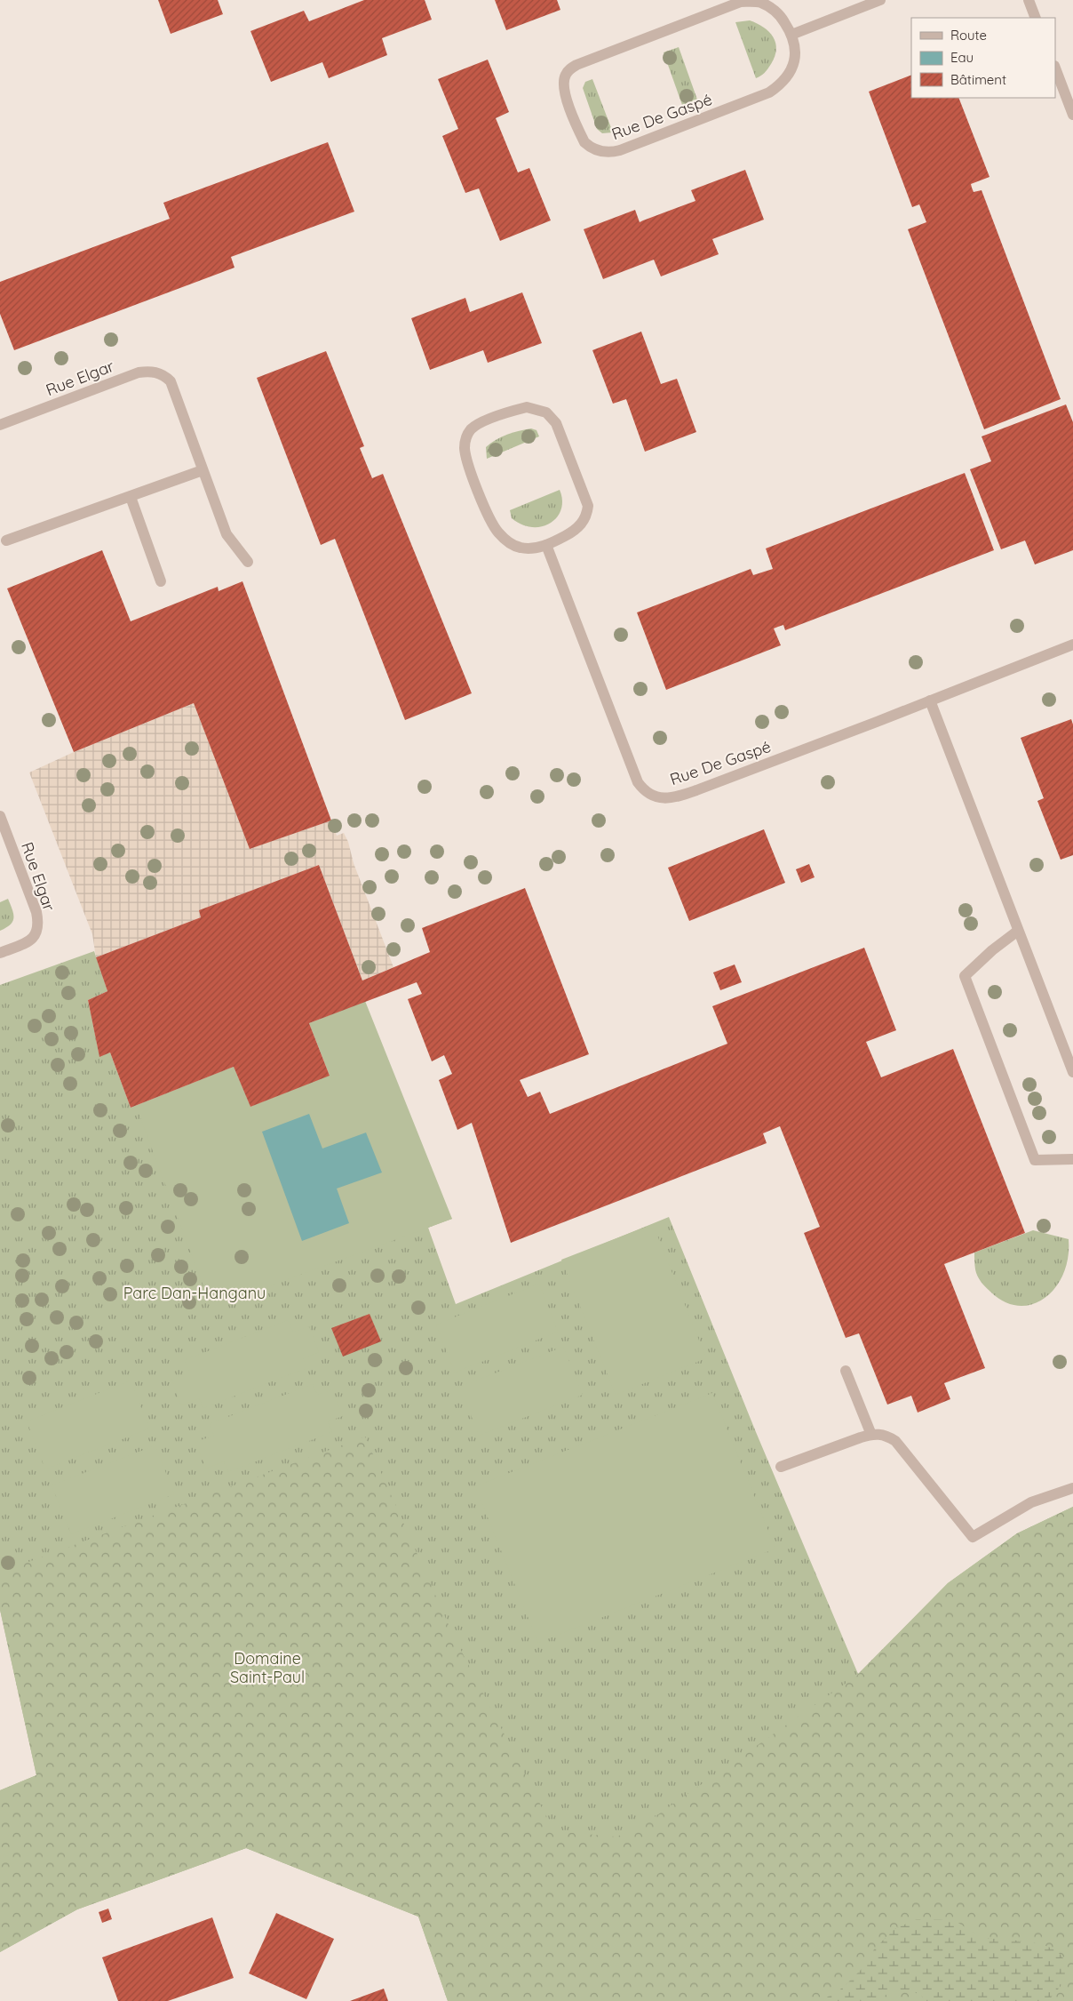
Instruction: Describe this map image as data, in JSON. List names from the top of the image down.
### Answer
{
  "streets": {
    "street": ["Rue De Gaspé", "Rue Elgar"]
  },
  "parks": ["Parc Dan-Hanganu", "Domaine Saint-Paul"],
  "legend": ["Route", "Eau", "Bâtiment"]
}
